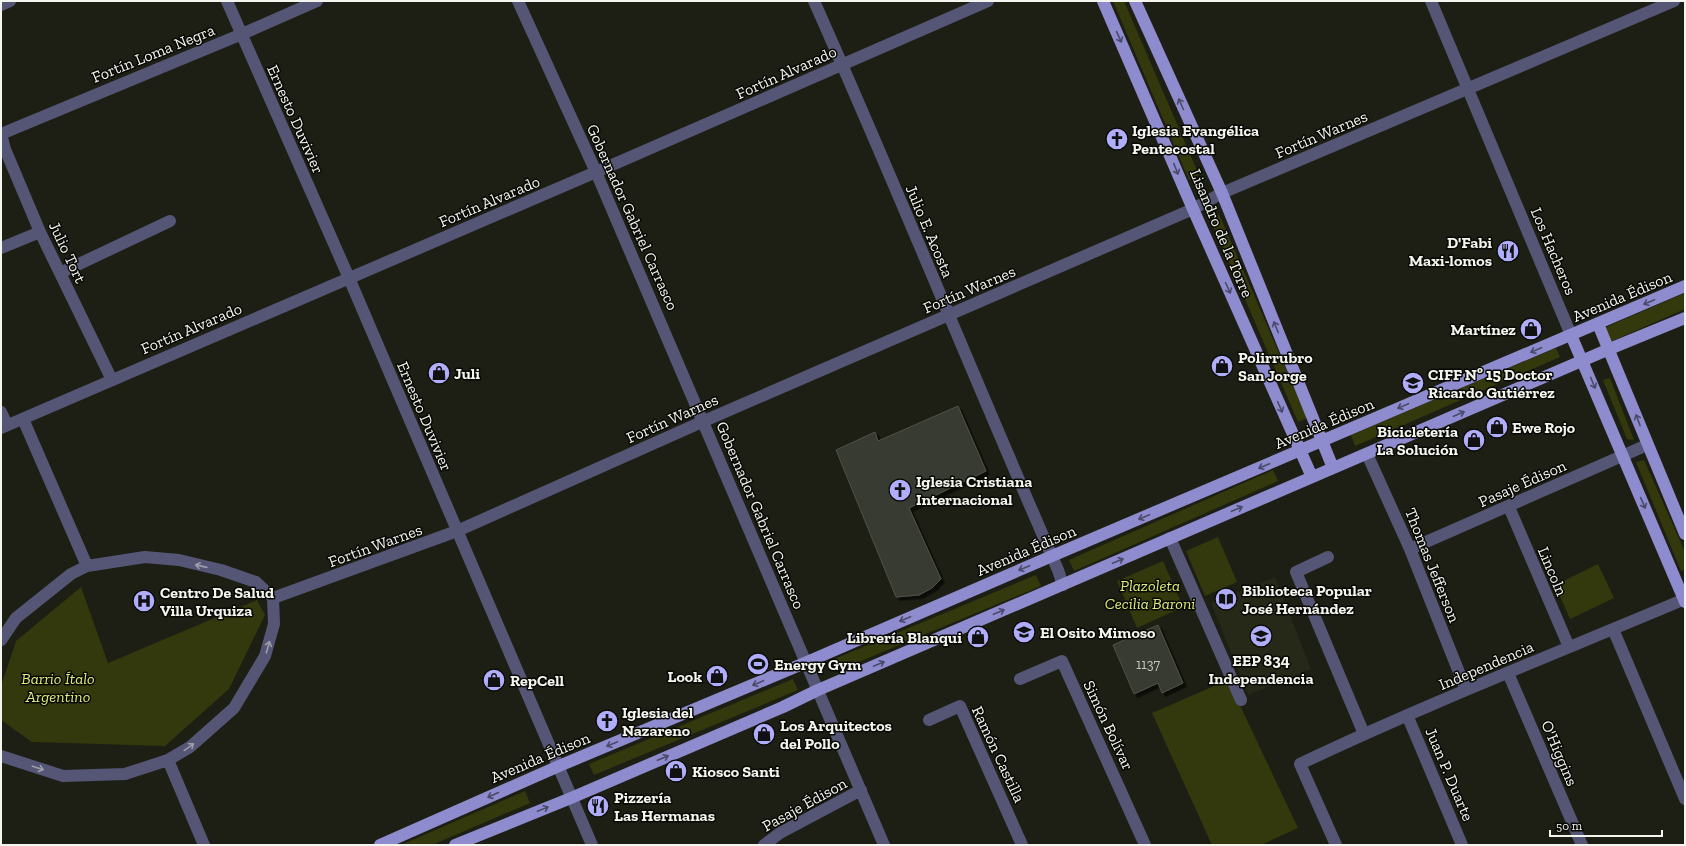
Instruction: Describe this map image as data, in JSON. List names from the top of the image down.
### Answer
{
  "streets": {
    "main road": ["Lisandro de la Torre", "Los Hacheros", "Avenida Édison"],
    "street": [
      "Fortín Loma Negra",
      "Fortín Alvarado",
      "Ernesto Duvivier",
      "Fortín Warnes",
      "Gobernador Gabriel Carrasco",
      "Julio E. Acosta",
      "Julio Tort",
      "Pasaje Édison",
      "Thomas Jefferson",
      "Lincoln",
      "Independencia",
      "Simón Bolívar",
      "O'Higgins",
      "Ramón Castilla",
      "Juan P. Duarte"
    ]
  },
  "crossings": [
    ["Fortín Loma Negra", "Ernesto Duvivier"],
    ["Fortín Loma Negra", "Julio Tort"],
    ["Fortín Alvarado", "Ernesto Duvivier"],
    ["Fortín Alvarado", "Gobernador Gabriel Carrasco"],
    ["Fortín Alvarado", "Julio E. Acosta"],
    ["Fortín Alvarado", "Julio Tort"],
    ["Ernesto Duvivier", "Fortín Warnes"],
    ["Ernesto Duvivier", "Avenida Édison"],
    ["Fortín Warnes", "Gobernador Gabriel Carrasco"],
    ["Fortín Warnes", "Julio E. Acosta"],
    ["Fortín Warnes", "Lisandro de la Torre"],
    ["Fortín Warnes", "Los Hacheros"],
    ["Gobernador Gabriel Carrasco", "Avenida Édison"],
    ["Gobernador Gabriel Carrasco", "Pasaje Édison"],
    ["Julio E. Acosta", "Avenida Édison"],
    ["Lisandro de la Torre", "Avenida Édison"],
    ["Los Hacheros", "Avenida Édison"],
    ["Los Hacheros", "Pasaje Édison"],
    ["Los Hacheros", "Independencia"],
    ["Pasaje Édison", "Thomas Jefferson"],
    ["Pasaje Édison", "Lincoln"],
    ["Thomas Jefferson", "Independencia"],
    ["Lincoln", "Independencia"],
    ["Independencia", "O'Higgins"],
    ["Independencia", "Juan P. Duarte"]
  ],
  "one_way": ["Los Hacheros"],
  "parks": ["Plazoleta Cecilia Baroni", "Barrio Ítalo Argentino"],
  "places": {
    "church": ["Iglesia Evangélica Pentecostal", "Iglesia Cristiana Internacional", "Iglesia del Nazareno"],
    "restaurant": ["D'Fabi Maxi-lomos", "Pizzería Las Hermanas"],
    "shop": [
      "Martínez",
      "Polirrubro San Jorge",
      "Juli",
      "Ewe Rojo",
      "Bicicletería La Solución",
      "Librería Blanqui",
      "Look",
      "RepCell",
      "Los Arquitectos del Pollo",
      "Kiosco Santi"
    ],
    "school or university": ["CIFF Nº 15 Doctor Ricardo Gutiérrez", "El Osito Mimoso", "EEP 834 Independencia"],
    "library": ["Biblioteca Popular José Hernández"],
    "hospital": ["Centro De Salud Villa Urquiza"],
    "sports": ["Energy Gym"]
  },
  "house_numbers": ["1137"],
  "scale_bar": "50 m"
}
